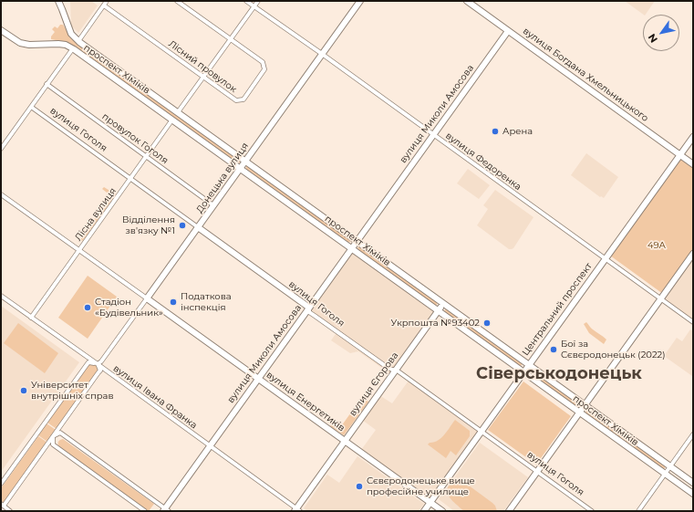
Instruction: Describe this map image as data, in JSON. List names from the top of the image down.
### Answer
{
  "streets": {
    "street": [
      "Лісний провулок",
      "проспект Хіміків",
      "вулиця Богдана Хмельницького",
      "вулиця Миколи Амосова",
      "вулиця Гоголя",
      "провулок Гоголя",
      "вулиця Федоренка",
      "Донецька вулиця",
      "Лісна вулиця",
      "Центральний проспект",
      "вулиця Єгорова",
      "вулиця Івана Франка",
      "вулиця Енергетиків"
    ]
  },
  "crossings": [
    ["проспект Хіміків", "вулиця Миколи Амосова"],
    ["проспект Хіміків", "Донецька вулиця"],
    ["проспект Хіміків", "Лісна вулиця"],
    ["проспект Хіміків", "Центральний проспект"],
    ["проспект Хіміків", "вулиця Єгорова"],
    ["вулиця Богдана Хмельницького", "вулиця Миколи Амосова"],
    ["вулиця Богдана Хмельницького", "Центральний проспект"],
    ["вулиця Миколи Амосова", "вулиця Гоголя"],
    ["вулиця Миколи Амосова", "вулиця Федоренка"],
    ["вулиця Миколи Амосова", "вулиця Івана Франка"],
    ["вулиця Миколи Амосова", "вулиця Енергетиків"],
    ["вулиця Гоголя", "Донецька вулиця"],
    ["вулиця Гоголя", "Лісна вулиця"],
    ["вулиця Гоголя", "Центральний проспект"],
    ["вулиця Гоголя", "вулиця Єгорова"],
    ["провулок Гоголя", "Донецька вулиця"],
    ["провулок Гоголя", "Лісна вулиця"],
    ["вулиця Федоренка", "Донецька вулиця"],
    ["вулиця Федоренка", "Центральний проспект"],
    ["Донецька вулиця", "вулиця Івана Франка"],
    ["Донецька вулиця", "вулиця Енергетиків"],
    ["Лісна вулиця", "вулиця Івана Франка"],
    ["Лісна вулиця", "вулиця Енергетиків"],
    ["Центральний проспект", "вулиця Енергетиків"],
    ["вулиця Єгорова", "вулиця Івана Франка"],
    ["вулиця Єгорова", "вулиця Енергетиків"]
  ],
  "districts": ["Сіверськодонецьк"],
  "parks": ["49А"],
  "places": [
    "Арена",
    "Відділення зв'язку №1",
    "Податкова інспекція",
    "Стадіон «Будівельник»",
    "Укрпошта №93402",
    "Бої за Сєвєродонецьк (2022)",
    "Університет внутрішніх справ",
    "Сєвєродонецьке вище професійне училище"
  ],
  "north": "bottom left"
}
